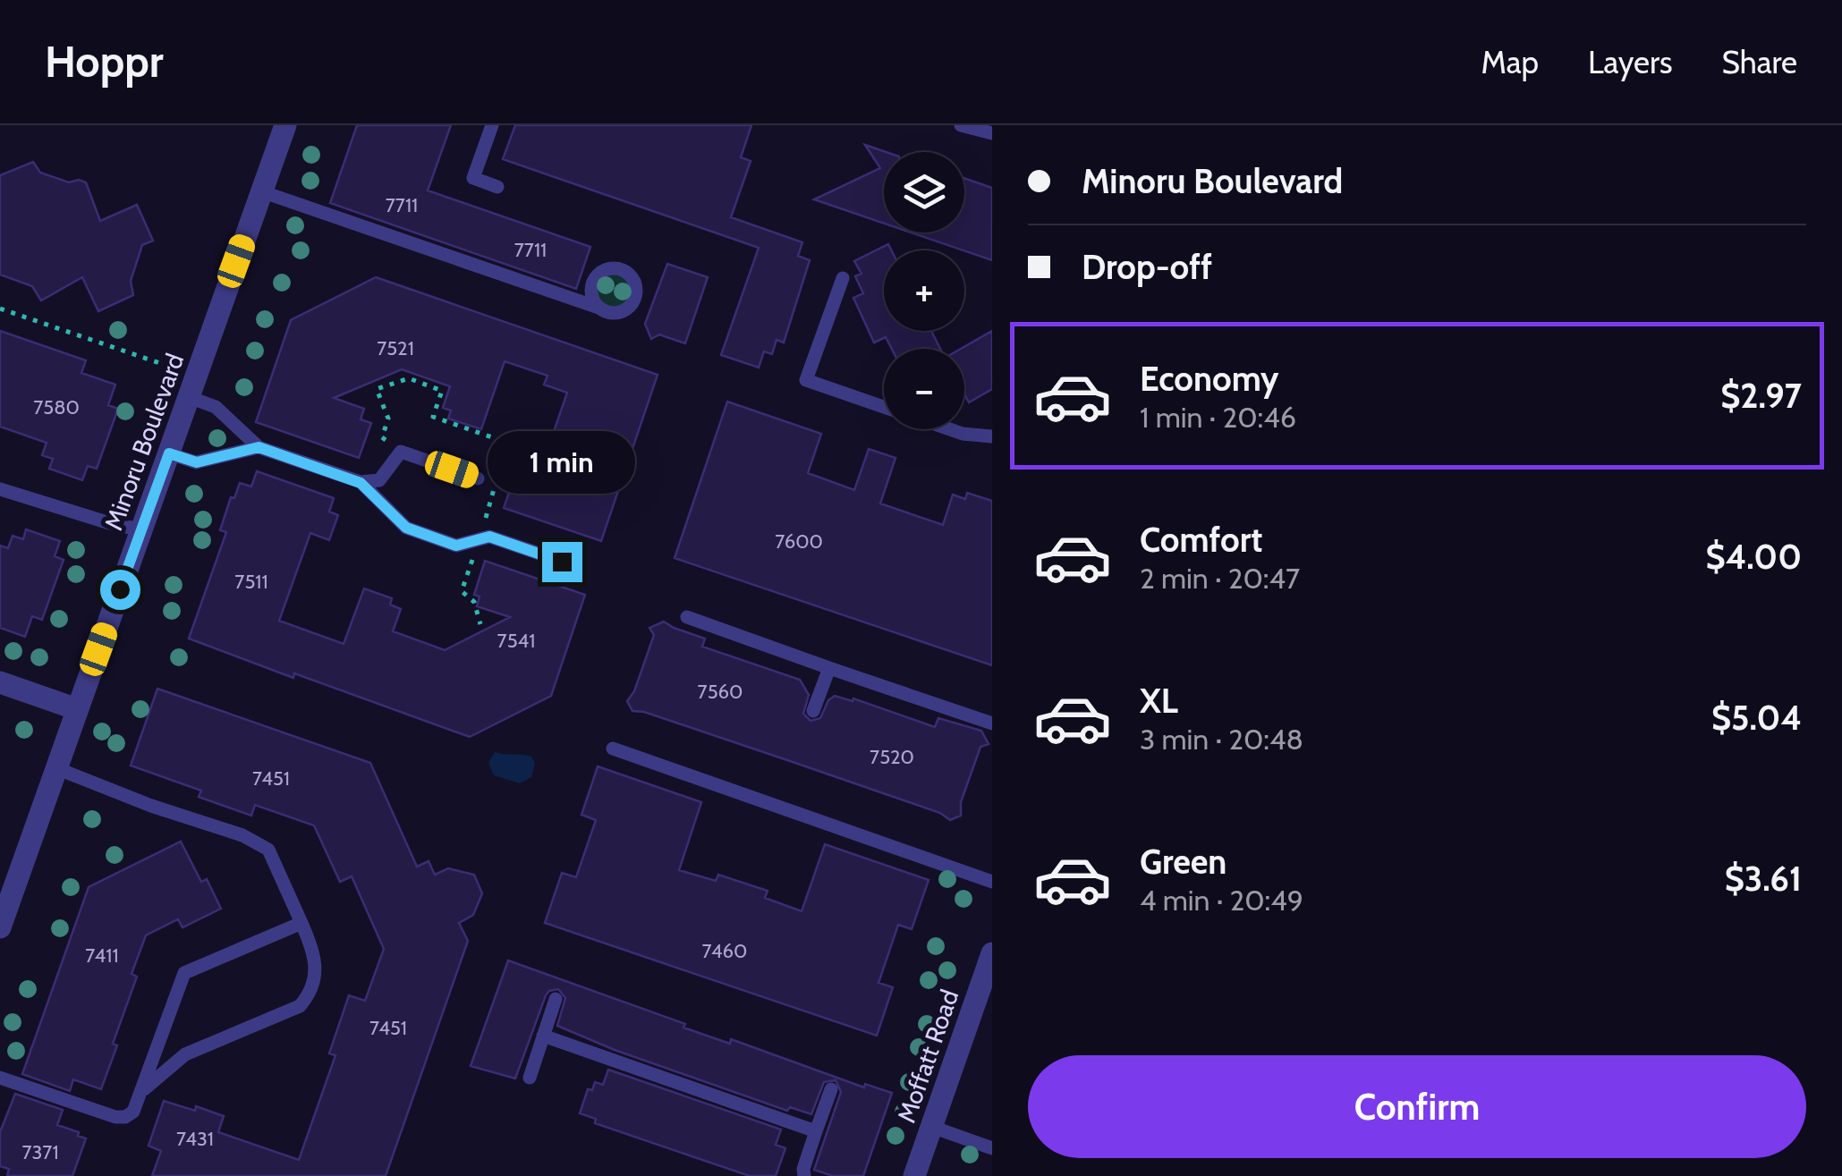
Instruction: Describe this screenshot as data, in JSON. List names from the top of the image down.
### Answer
{
  "streets": {
    "street": ["Minoru Boulevard", "Moffatt Road"]
  },
  "house_numbers": [
    "7711",
    "7711",
    "7521",
    "7580",
    "7600",
    "7511",
    "7541",
    "7560",
    "7520",
    "7451",
    "7460",
    "7411",
    "7451",
    "7431",
    "7371"
  ],
  "page": {
    "header": "Hoppr",
    "nav": ["Map", "Layers", "Share"],
    "banner": ["Minoru Boulevard", "Drop-off"],
    "map_buttons": ["+", "−"],
    "list": [
      {
        "name": "Economy",
        "note": "1 min · 20:46",
        "value": "$2.97"
      },
      {
        "name": "Comfort",
        "note": "2 min · 20:47",
        "value": "$4.00"
      },
      {
        "name": "XL",
        "note": "3 min · 20:48",
        "value": "$5.04"
      },
      {
        "name": "Green",
        "note": "4 min · 20:49",
        "value": "$3.61"
      }
    ],
    "bubble": "1 min",
    "buttons": "Confirm"
  }
}
